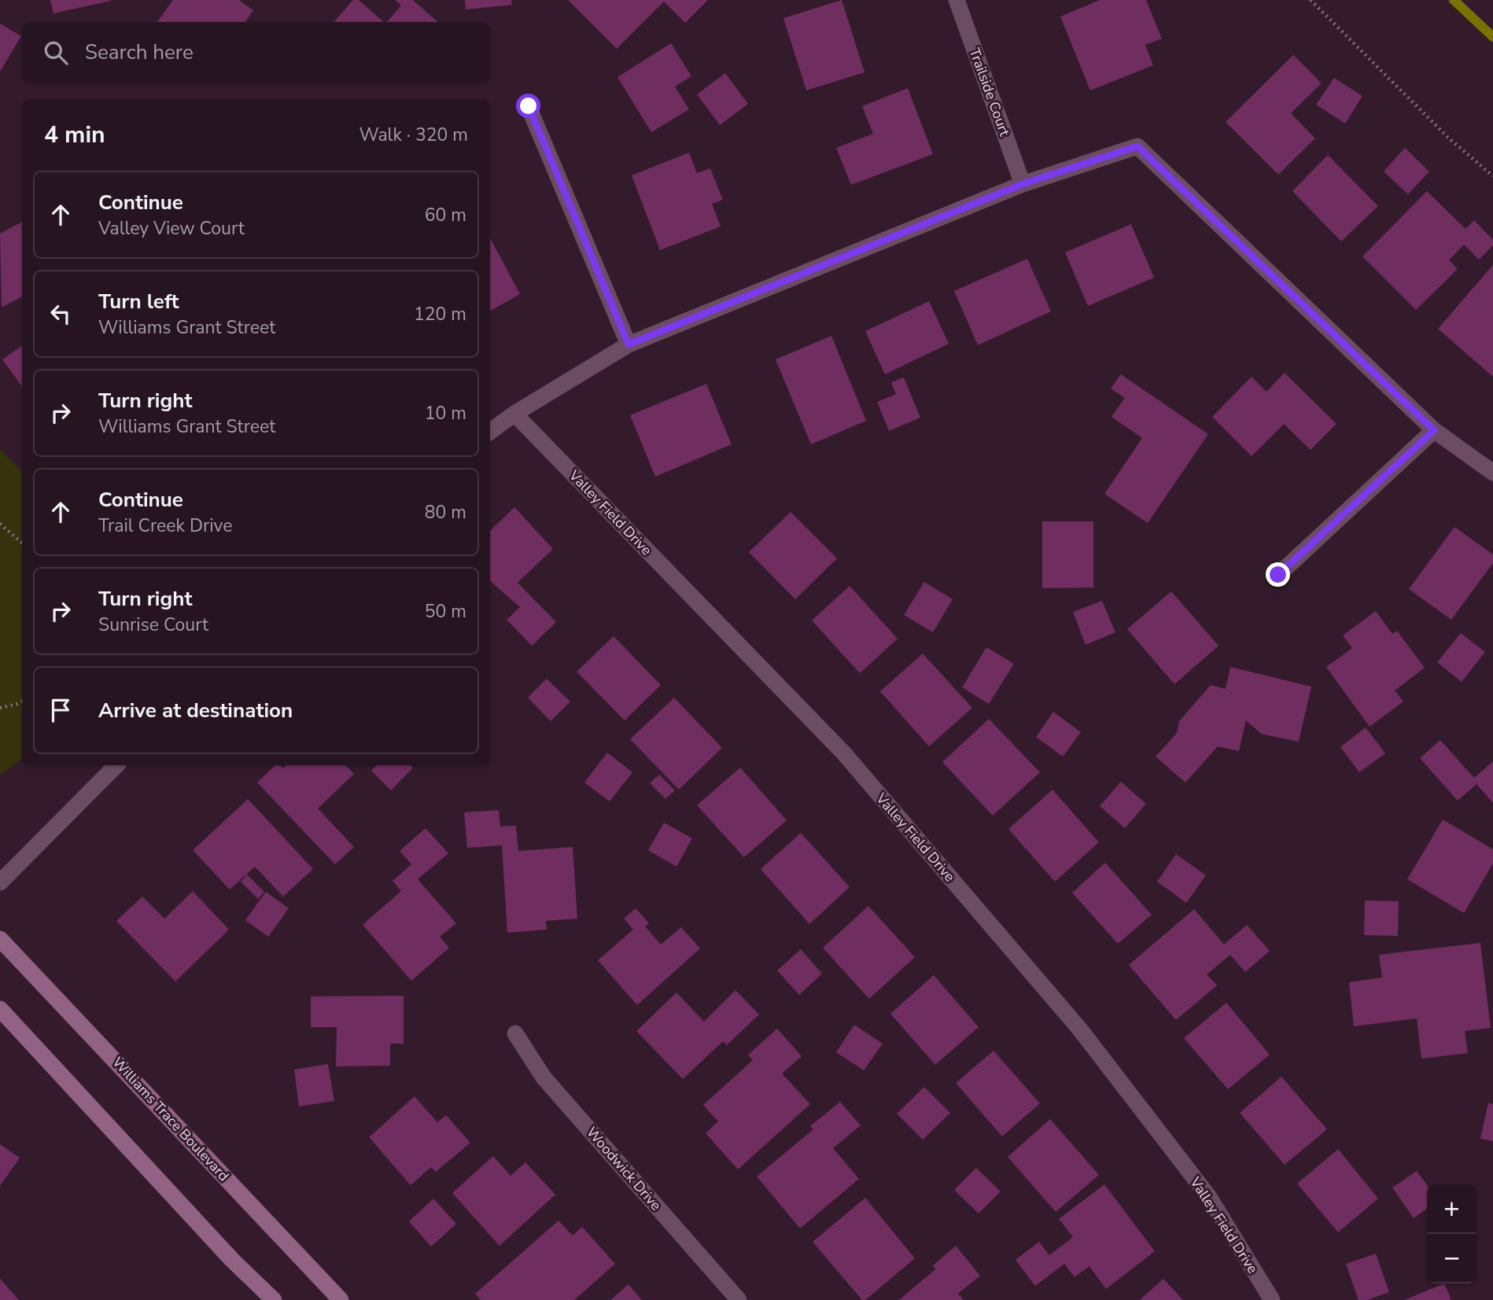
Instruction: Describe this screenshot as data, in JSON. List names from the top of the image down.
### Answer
{
  "streets": {
    "main road": ["Williams Trace Boulevard"],
    "street": ["Trailside Court", "Valley Field Drive", "Woodwick Drive"]
  },
  "page": {
    "search": "Search here",
    "heading": ["4 min", "Walk · 320 m"],
    "list": [
      ["Continue", "Valley View Court", "60 m"],
      ["Turn left", "Williams Grant Street", "120 m"],
      ["Turn right", "Williams Grant Street", "10 m"],
      ["Continue", "Trail Creek Drive", "80 m"],
      ["Turn right", "Sunrise Court", "50 m"],
      "Arrive at destination"
    ],
    "map_buttons": ["+", "−"]
  }
}
